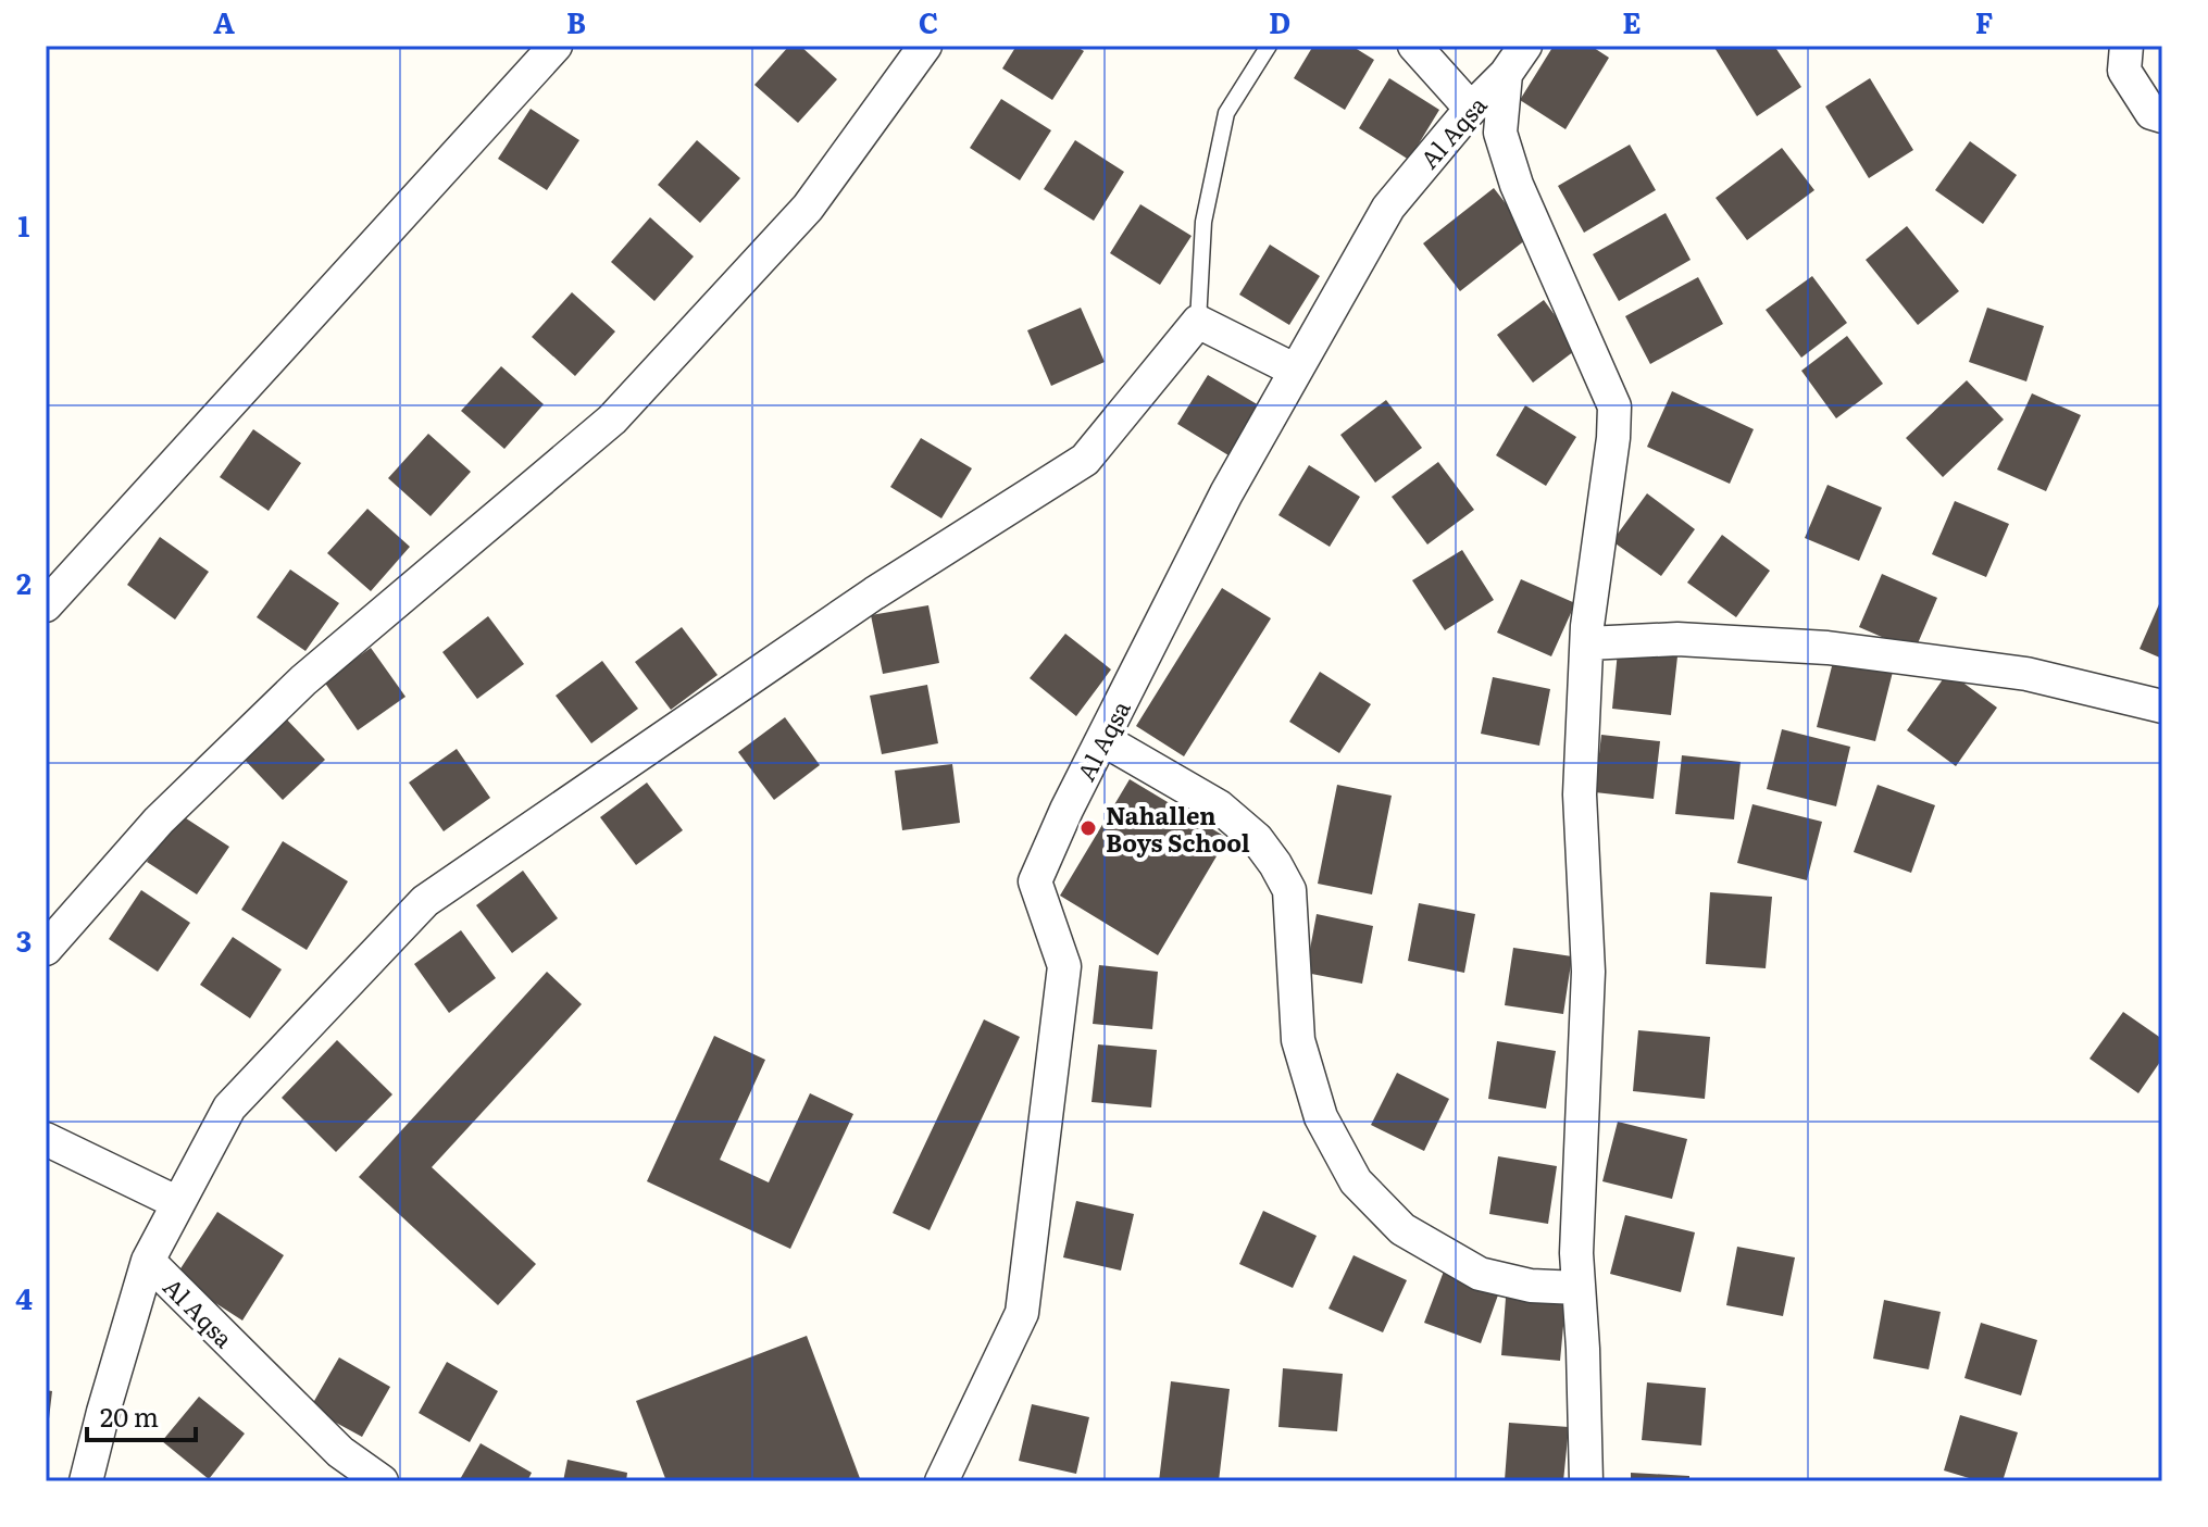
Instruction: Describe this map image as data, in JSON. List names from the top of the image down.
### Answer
{
  "streets": {
    "street": ["Al Aqsa"]
  },
  "places": ["Nahallen Boys School"],
  "scale_bar": "20 m",
  "grid": {
    "columns": [
      "A",
      "B",
      "C",
      "D",
      "E",
      "F"
    ],
    "rows": [
      "1",
      "2",
      "3",
      "4"
    ]
  }
}
